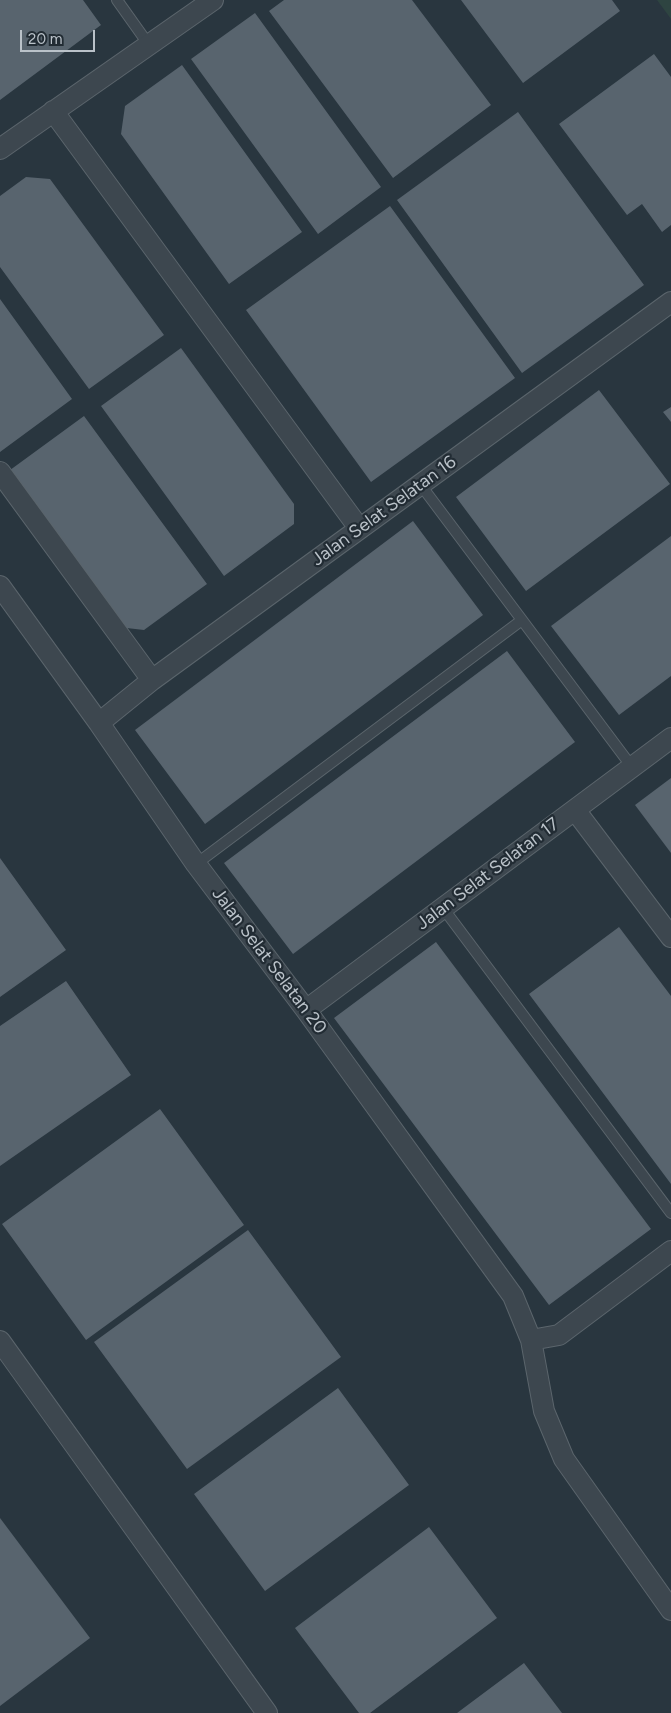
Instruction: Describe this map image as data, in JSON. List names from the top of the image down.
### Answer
{
  "streets": {
    "street": ["Jalan Selat Selatan 16", "Jalan Selat Selatan 17", "Jalan Selat Selatan 20"]
  },
  "crossings": [
    ["Jalan Selat Selatan 16", "Jalan Selat Selatan 20"],
    ["Jalan Selat Selatan 17", "Jalan Selat Selatan 20"]
  ],
  "scale_bar": "20 m"
}
